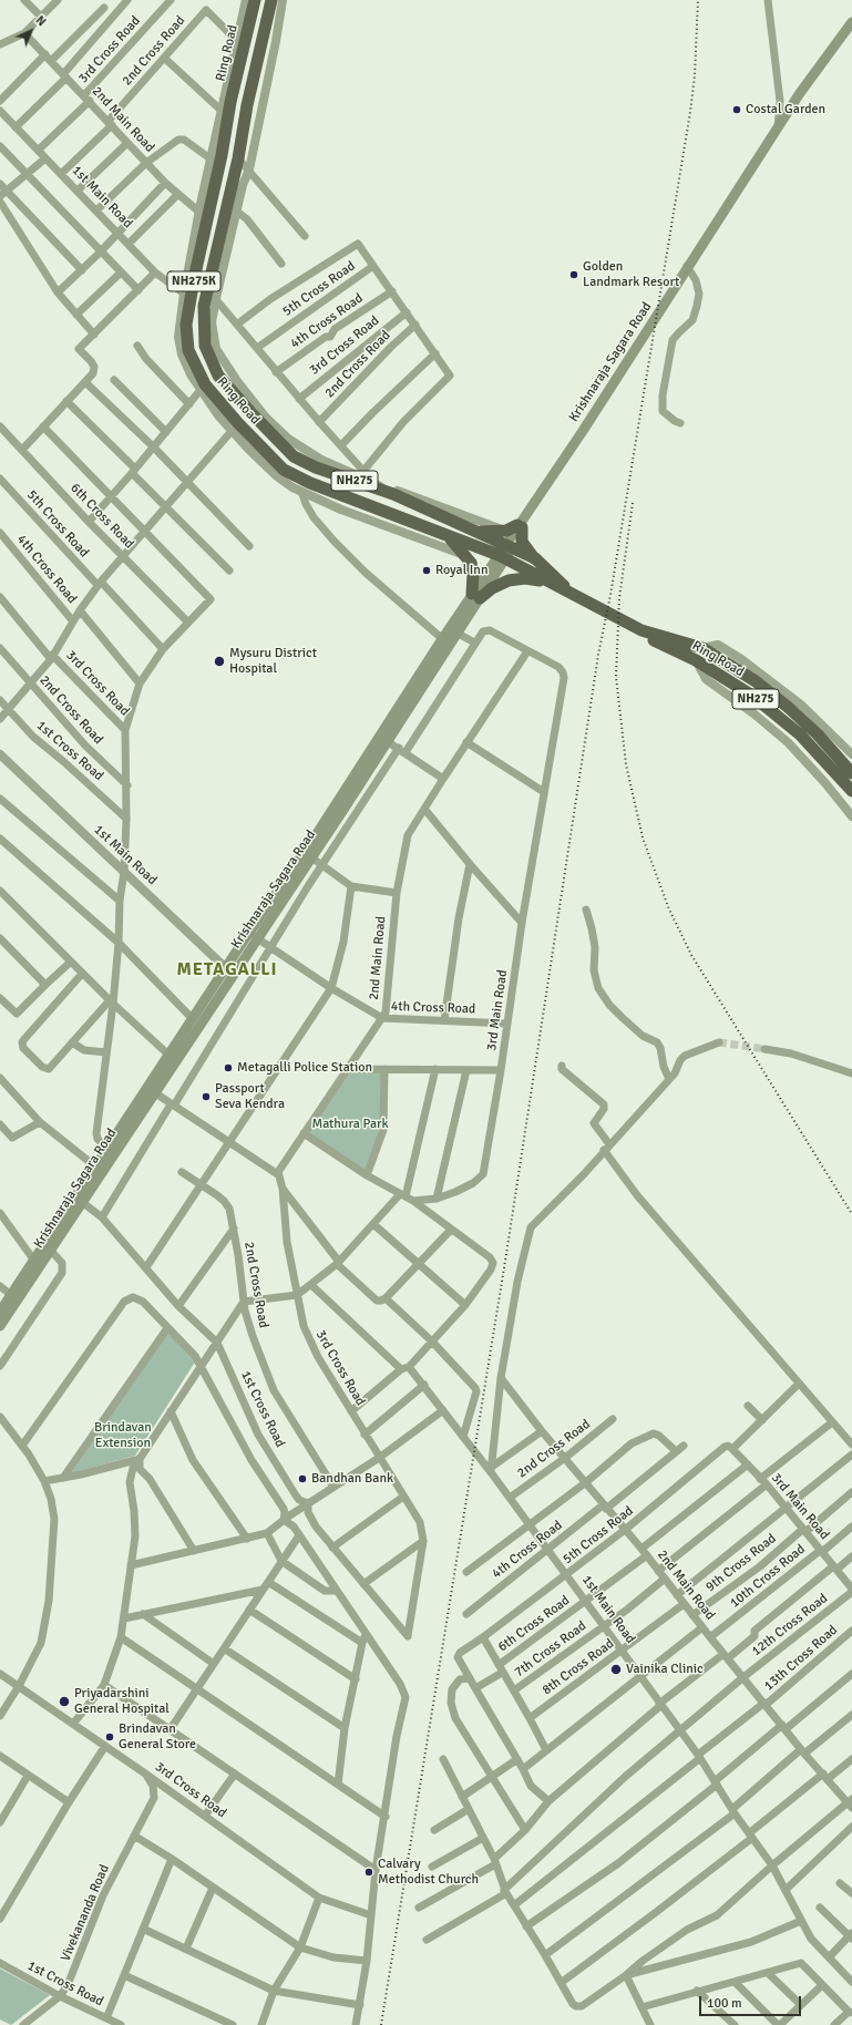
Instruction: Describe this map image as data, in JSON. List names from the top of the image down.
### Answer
{
  "streets": {
    "highway": ["Ring Road", "NH275K", "NH275"],
    "main road": ["Krishnaraja Sagara Road"],
    "street": [
      "3rd Cross Road",
      "2nd Cross Road",
      "2nd Main Road",
      "1st Main Road",
      "5th Cross Road",
      "4th Cross Road",
      "6th Cross Road",
      "1st Cross Road",
      "3rd Main Road",
      "9th Cross Road",
      "10th Cross Road",
      "12th Cross Road",
      "7th Cross Road",
      "13th Cross Road",
      "8th Cross Road",
      "Vivekananda Road"
    ]
  },
  "crossings": [
    ["3rd Cross Road", "2nd Main Road"],
    ["3rd Cross Road", "1st Main Road"],
    ["3rd Cross Road", "Vivekananda Road"],
    ["2nd Cross Road", "2nd Main Road"],
    ["2nd Cross Road", "1st Main Road"],
    ["Ring Road", "2nd Main Road"],
    ["Ring Road", "1st Main Road"],
    ["Ring Road", "Krishnaraja Sagara Road"],
    ["2nd Main Road", "5th Cross Road"],
    ["2nd Main Road", "4th Cross Road"],
    ["2nd Main Road", "6th Cross Road"],
    ["2nd Main Road", "3rd Main Road"],
    ["2nd Main Road", "9th Cross Road"],
    ["2nd Main Road", "10th Cross Road"],
    ["2nd Main Road", "12th Cross Road"],
    ["2nd Main Road", "7th Cross Road"],
    ["2nd Main Road", "13th Cross Road"],
    ["2nd Main Road", "8th Cross Road"],
    ["1st Main Road", "5th Cross Road"],
    ["1st Main Road", "4th Cross Road"],
    ["1st Main Road", "Krishnaraja Sagara Road"],
    ["1st Main Road", "6th Cross Road"],
    ["1st Main Road", "12th Cross Road"],
    ["1st Main Road", "7th Cross Road"],
    ["1st Main Road", "13th Cross Road"],
    ["1st Main Road", "8th Cross Road"],
    ["5th Cross Road", "3rd Main Road"],
    ["4th Cross Road", "Krishnaraja Sagara Road"],
    ["4th Cross Road", "3rd Main Road"],
    ["Krishnaraja Sagara Road", "1st Cross Road"],
    ["6th Cross Road", "3rd Main Road"],
    ["1st Cross Road", "Vivekananda Road"],
    ["3rd Main Road", "9th Cross Road"],
    ["3rd Main Road", "10th Cross Road"]
  ],
  "districts": ["METAGALLI"],
  "parks": ["Mathura Park", "Brindavan Extension"],
  "places": [
    "Costal Garden",
    "Golden Landmark Resort",
    "Royal Inn",
    "Mysuru District Hospital",
    "Metagalli Police Station",
    "Passport Seva Kendra",
    "Bandhan Bank",
    "Vainika Clinic",
    "Priyadarshini General Hospital",
    "Brindavan General Store",
    "Calvary Methodist Church"
  ],
  "scale_bar": "100 m",
  "north": "top right"
}
